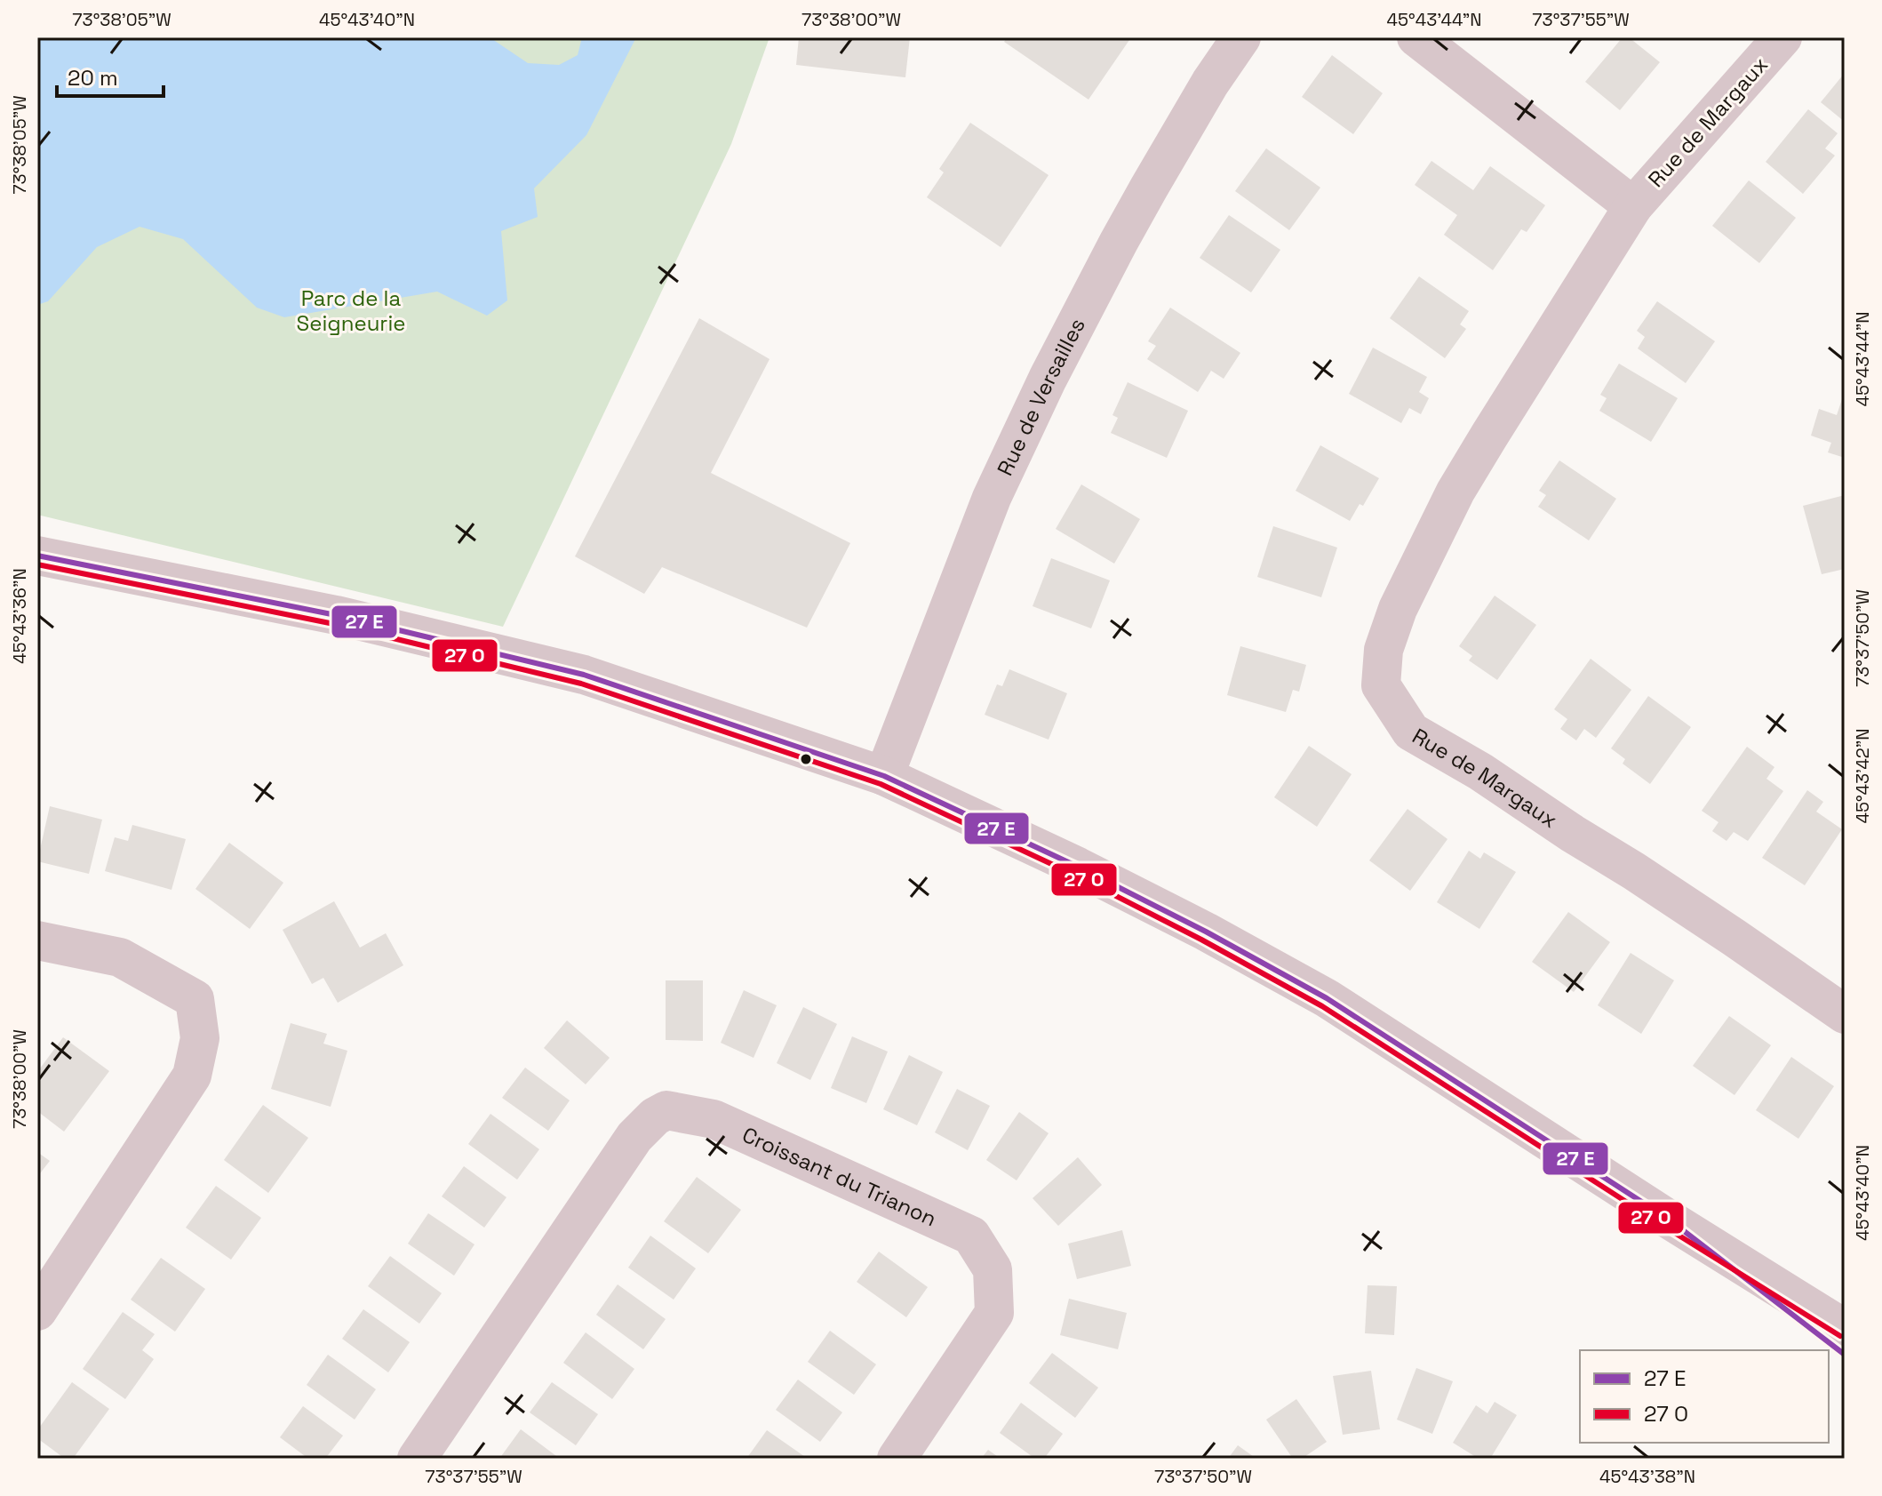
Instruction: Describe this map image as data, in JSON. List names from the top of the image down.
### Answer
{
  "streets": {
    "street": ["Rue de Margaux", "Rue de Versailles", "Croissant du Trianon"]
  },
  "parks": ["Parc de la Seigneurie"],
  "legend": ["27 E", "27 O"],
  "scale_bar": "20 m",
  "coordinates": [
    "73°38'05\"W",
    "45°43'40\"N",
    "73°38'00\"W",
    "45°43'44\"N",
    "73°37'55\"W",
    "45°43'36\"N",
    "73°37'50\"W",
    "45°43'42\"N",
    "45°43'38\"N"
  ]
}
